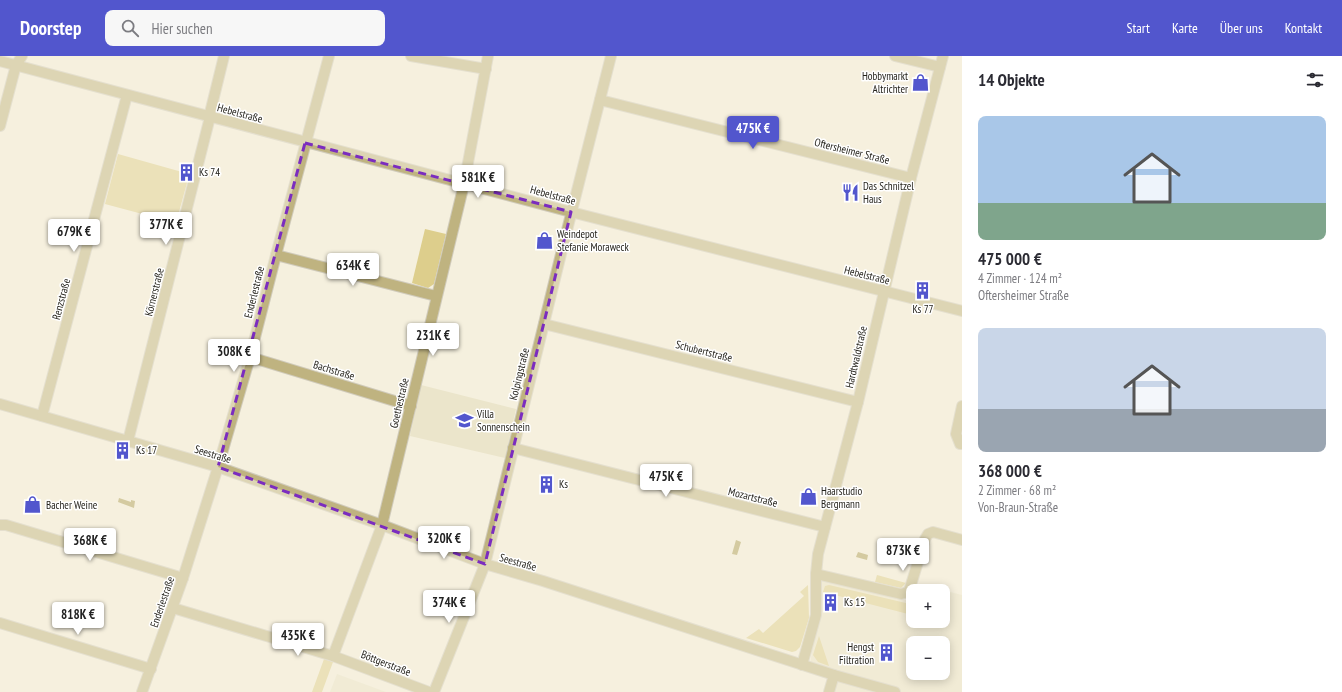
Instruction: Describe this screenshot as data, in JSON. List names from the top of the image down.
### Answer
{
  "streets": {
    "street": [
      "Hebelstraße",
      "Oftersheimer Straße",
      "Körnerstraße",
      "Enderlestraße",
      "Renzstraße",
      "Schubertstraße",
      "Hardtwaldstraße",
      "Bachstraße",
      "Kolpingstraße",
      "Goethestraße",
      "Seestraße",
      "Mozartstraße",
      "Böttgerstraße"
    ]
  },
  "crossings": [
    ["Hebelstraße", "Körnerstraße"],
    ["Hebelstraße", "Enderlestraße"],
    ["Hebelstraße", "Renzstraße"],
    ["Hebelstraße", "Hardtwaldstraße"],
    ["Hebelstraße", "Kolpingstraße"],
    ["Hebelstraße", "Goethestraße"],
    ["Oftersheimer Straße", "Hardtwaldstraße"],
    ["Oftersheimer Straße", "Kolpingstraße"],
    ["Körnerstraße", "Seestraße"],
    ["Enderlestraße", "Bachstraße"],
    ["Enderlestraße", "Seestraße"],
    ["Enderlestraße", "Böttgerstraße"],
    ["Renzstraße", "Seestraße"],
    ["Schubertstraße", "Hardtwaldstraße"],
    ["Schubertstraße", "Kolpingstraße"],
    ["Hardtwaldstraße", "Seestraße"],
    ["Hardtwaldstraße", "Mozartstraße"],
    ["Bachstraße", "Goethestraße"],
    ["Kolpingstraße", "Seestraße"],
    ["Kolpingstraße", "Mozartstraße"],
    ["Goethestraße", "Seestraße"],
    ["Goethestraße", "Böttgerstraße"]
  ],
  "places": {
    "shop": [
      "Hobbymarkt Altrichter",
      "Weindepot Stefanie Moraweck",
      "Haarstudio Bergmann",
      "Bacher Weine"
    ],
    "building": [
      "Ks 74",
      "Ks 77",
      "Ks 17",
      "Ks",
      "Ks 15",
      "Hengst Filtration"
    ],
    "restaurant": ["Das Schnitzel Haus"],
    "school or university": ["Villa Sonnenschein"]
  },
  "page": {
    "header": "Doorstep",
    "search": "Hier suchen",
    "nav": [
      "Start",
      "Karte",
      "Über uns",
      "Kontakt"
    ],
    "heading": "14 Objekte",
    "list": [
      {
        "name": "475 000 €",
        "note": "4 Zimmer · 124 m² · Oftersheimer Straße"
      },
      {
        "name": "368 000 €",
        "note": "2 Zimmer · 68 m² · Von-Braun-Straße"
      }
    ],
    "price": [
      "475K €",
      "581K €",
      "377K €",
      "679K €",
      "634K €",
      "231K €",
      "308K €",
      "475K €",
      "320K €",
      "368K €",
      "873K €",
      "374K €",
      "818K €",
      "435K €"
    ],
    "map_buttons": ["+", "−"]
  }
}
